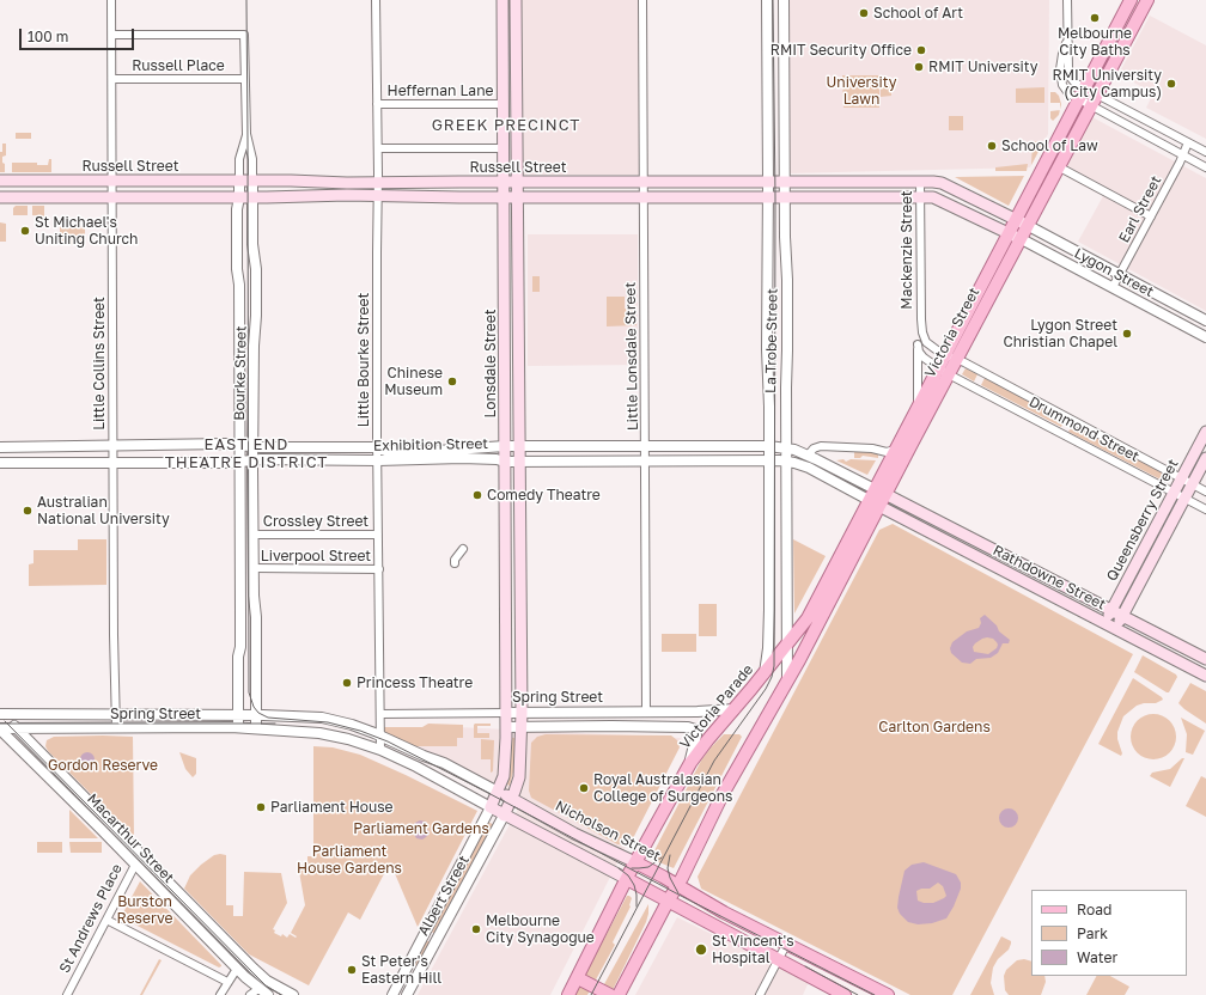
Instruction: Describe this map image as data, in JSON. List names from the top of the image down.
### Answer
{
  "streets": {
    "main road": [
      "Russell Street",
      "Victoria Street",
      "Lonsdale Street",
      "Queensberry Street",
      "Rathdowne Street",
      "Victoria Parade",
      "Nicholson Street",
      "Albert Street"
    ],
    "street": [
      "Russell Place",
      "Heffernan Lane",
      "Earl Street",
      "Mackenzie Street",
      "Lygon Street",
      "La Trobe Street",
      "Little Lonsdale Street",
      "Little Bourke Street",
      "Little Collins Street",
      "Bourke Street",
      "Drummond Street",
      "Exhibition Street",
      "Crossley Street",
      "Liverpool Street",
      "Spring Street",
      "Macarthur Street",
      "St Andrews Place"
    ]
  },
  "crossings": [
    ["Russell Place", "Little Collins Street"],
    ["Russell Place", "Bourke Street"],
    ["Heffernan Lane", "Little Bourke Street"],
    ["Heffernan Lane", "Lonsdale Street"],
    ["Russell Street", "Mackenzie Street"],
    ["Russell Street", "Lygon Street"],
    ["Russell Street", "Victoria Street"],
    ["Russell Street", "La Trobe Street"],
    ["Russell Street", "Little Lonsdale Street"],
    ["Russell Street", "Little Bourke Street"],
    ["Russell Street", "Little Collins Street"],
    ["Russell Street", "Lonsdale Street"],
    ["Russell Street", "Bourke Street"],
    ["Earl Street", "Lygon Street"],
    ["Mackenzie Street", "Victoria Street"],
    ["Mackenzie Street", "Drummond Street"],
    ["Lygon Street", "Victoria Street"],
    ["Victoria Street", "La Trobe Street"],
    ["Victoria Street", "Drummond Street"],
    ["Victoria Street", "Exhibition Street"],
    ["Victoria Street", "Rathdowne Street"],
    ["Victoria Street", "Victoria Parade"],
    ["La Trobe Street", "Exhibition Street"],
    ["La Trobe Street", "Victoria Parade"],
    ["Little Lonsdale Street", "Exhibition Street"],
    ["Little Lonsdale Street", "Spring Street"],
    ["Little Bourke Street", "Exhibition Street"],
    ["Little Bourke Street", "Crossley Street"],
    ["Little Bourke Street", "Liverpool Street"],
    ["Little Bourke Street", "Spring Street"],
    ["Little Bourke Street", "Nicholson Street"],
    ["Little Collins Street", "Bourke Street"],
    ["Little Collins Street", "Exhibition Street"],
    ["Little Collins Street", "Spring Street"],
    ["Lonsdale Street", "Exhibition Street"],
    ["Lonsdale Street", "Spring Street"],
    ["Lonsdale Street", "Albert Street"],
    ["Bourke Street", "Exhibition Street"],
    ["Bourke Street", "Crossley Street"],
    ["Bourke Street", "Liverpool Street"],
    ["Bourke Street", "Spring Street"],
    ["Drummond Street", "Queensberry Street"],
    ["Exhibition Street", "Rathdowne Street"],
    ["Queensberry Street", "Rathdowne Street"],
    ["Spring Street", "Victoria Parade"],
    ["Spring Street", "Nicholson Street"],
    ["Spring Street", "Macarthur Street"],
    ["Spring Street", "Albert Street"],
    ["Victoria Parade", "Nicholson Street"],
    ["Nicholson Street", "Albert Street"],
    ["Macarthur Street", "St Andrews Place"]
  ],
  "districts": ["GREEK PRECINCT", "EAST END THEATRE DISTRICT"],
  "parks": [
    "University Lawn",
    "Carlton Gardens",
    "Gordon Reserve",
    "Parliament Gardens",
    "Parliament House Gardens",
    "Burston Reserve"
  ],
  "places": [
    "School of Art",
    "Melbourne City Baths",
    "RMIT Security Office",
    "RMIT University",
    "RMIT University (City Campus)",
    "School of Law",
    "St Michael's Uniting Church",
    "Lygon Street Christian Chapel",
    "Chinese Museum",
    "Comedy Theatre",
    "Australian National University",
    "Princess Theatre",
    "Royal Australasian College of Surgeons",
    "Parliament House",
    "Melbourne City Synagogue",
    "St Vincent's Hospital",
    "St Peter's Eastern Hill"
  ],
  "legend": ["Road", "Park", "Water"],
  "scale_bar": "100 m"
}
